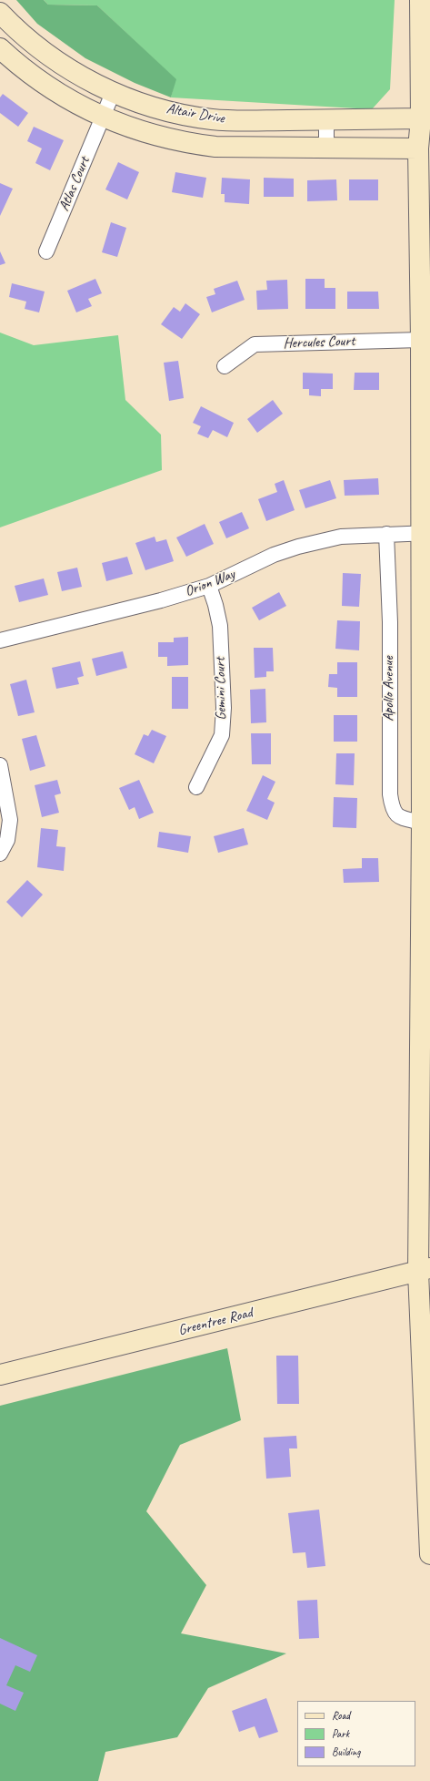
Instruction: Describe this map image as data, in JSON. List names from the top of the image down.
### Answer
{
  "streets": {
    "street": [
      "Altair Drive",
      "Atlas Court",
      "Hercules Court",
      "Orion Way",
      "Gemini Court",
      "Apollo Avenue",
      "Greentree Road"
    ]
  },
  "crossings": [
    ["Altair Drive", "Atlas Court"],
    ["Orion Way", "Gemini Court"],
    ["Orion Way", "Apollo Avenue"]
  ],
  "legend": ["Road", "Park", "Building"]
}
